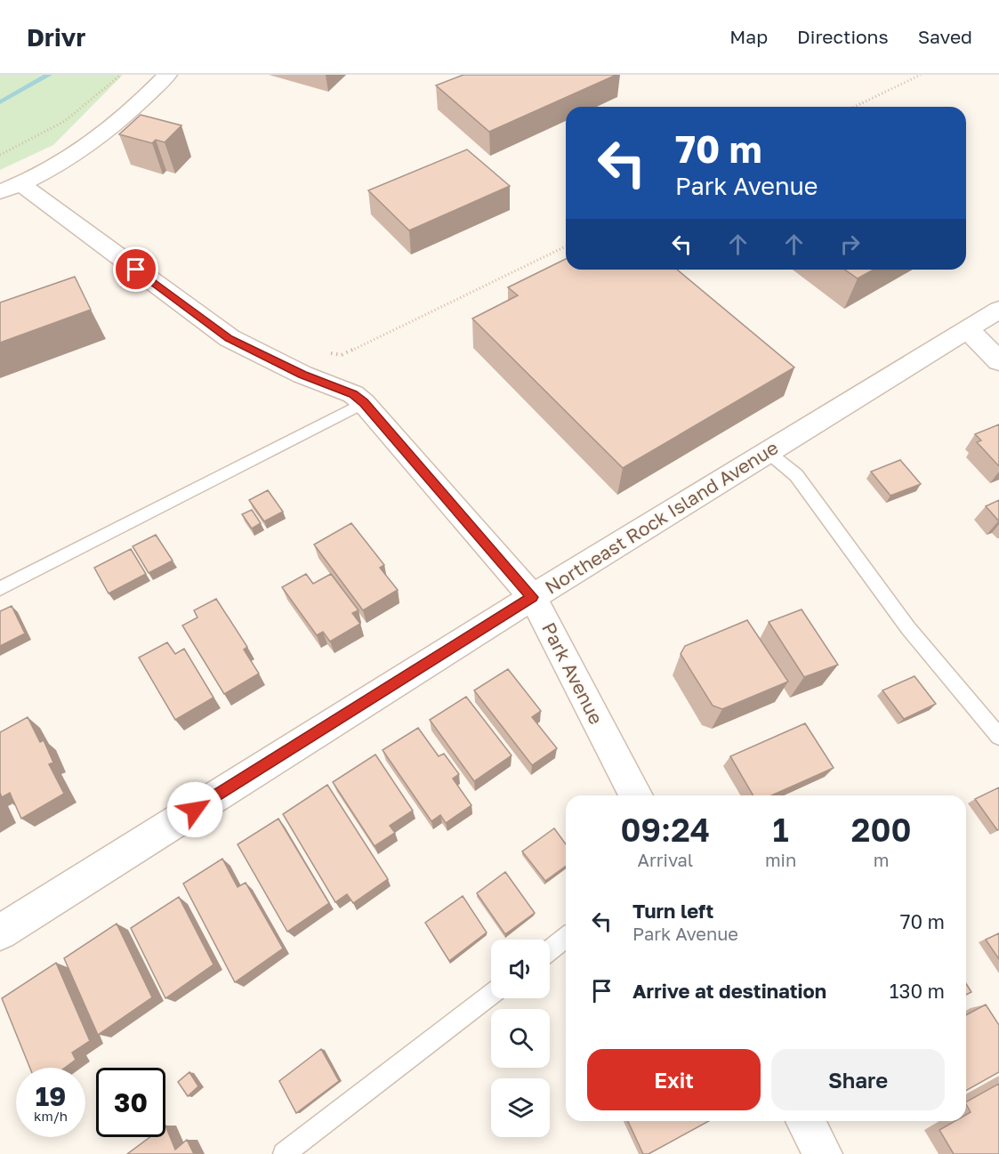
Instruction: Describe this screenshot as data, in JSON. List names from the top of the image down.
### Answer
{
  "streets": {
    "street": ["Northeast Rock Island Avenue", "Park Avenue"]
  },
  "crossings": [
    ["Northeast Rock Island Avenue", "Park Avenue"]
  ],
  "page": {
    "header": "Drivr",
    "nav": ["Map", "Directions", "Saved"],
    "turn": ["70 m", "Park Avenue"],
    "eta": [
      "09:24",
      "Arrival",
      "1",
      "min",
      "200",
      "m"
    ],
    "list": [
      {
        "name": "Turn left",
        "note": "Park Avenue",
        "value": "70 m"
      },
      {
        "name": "Arrive at destination",
        "value": "130 m"
      }
    ],
    "buttons": ["Exit", "Share"],
    "speed": "19 km/h",
    "limit": "30"
  }
}
